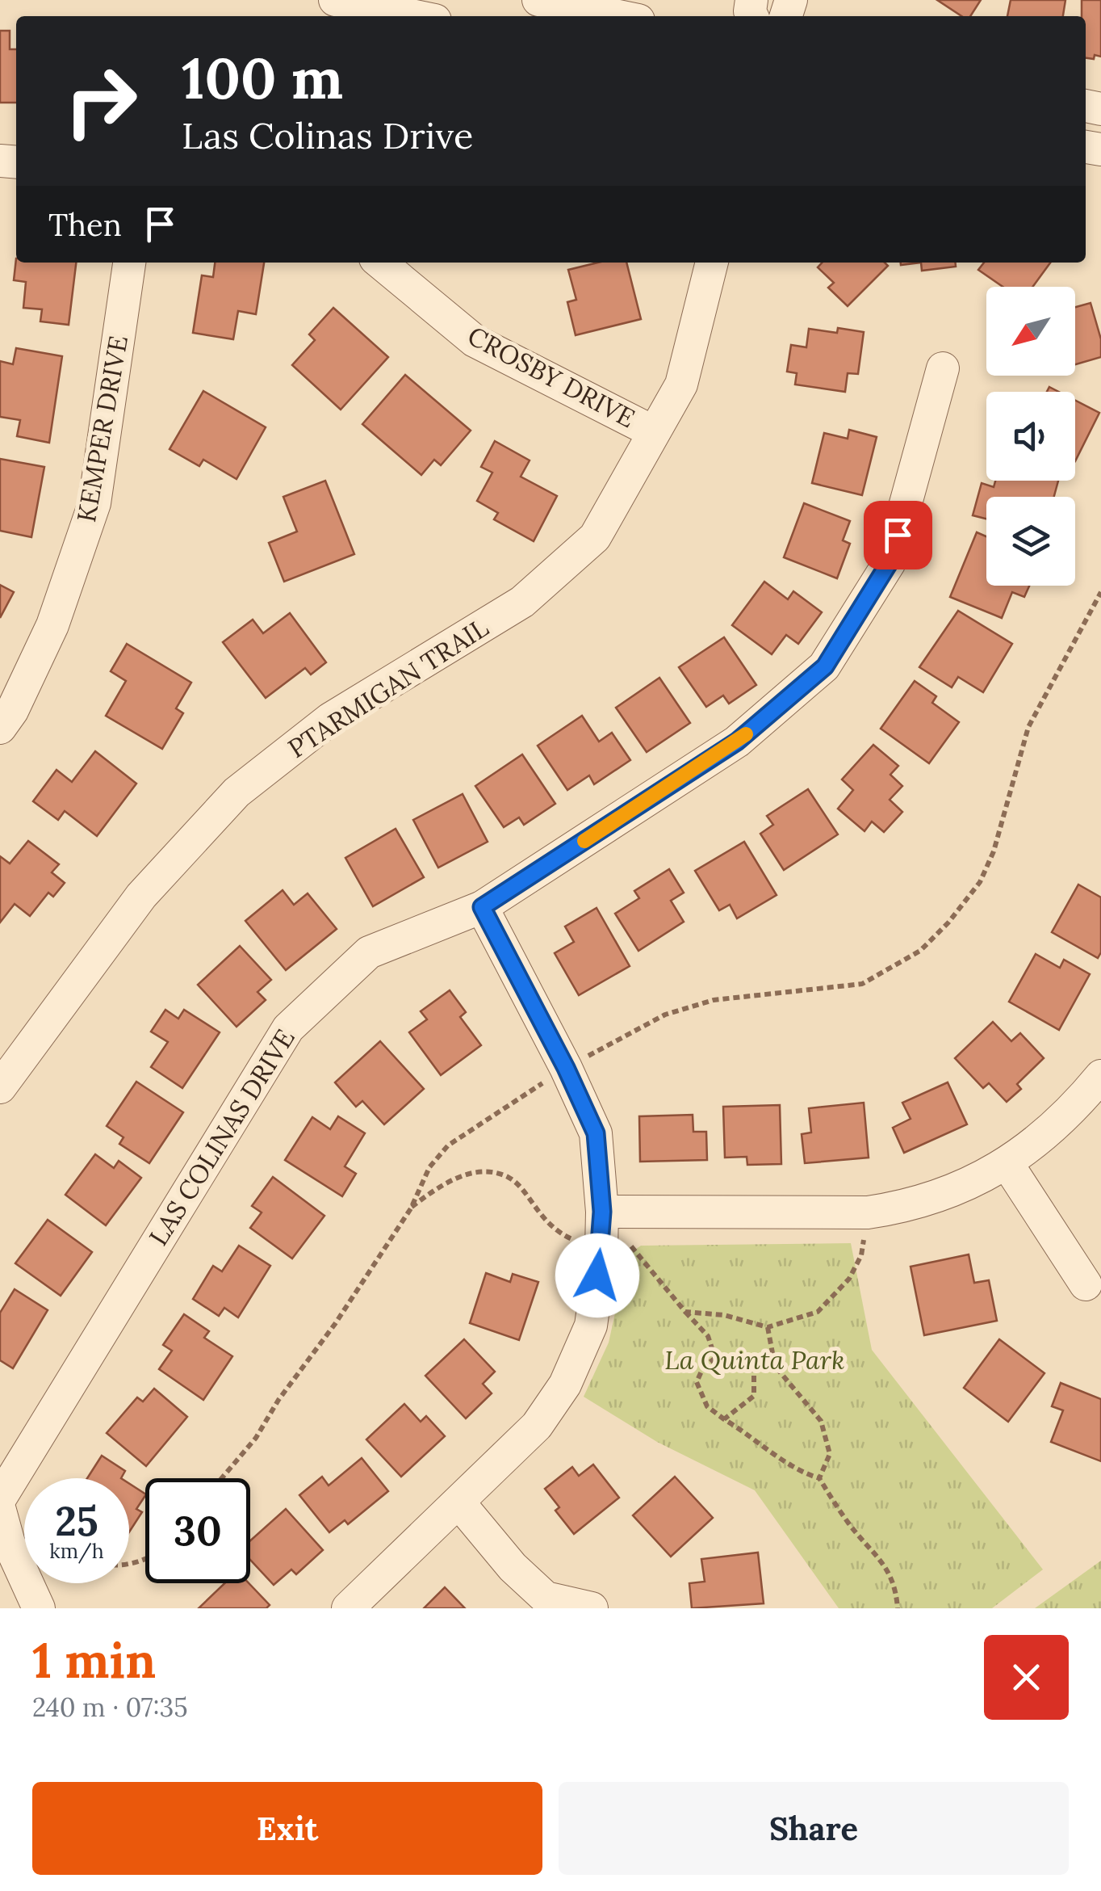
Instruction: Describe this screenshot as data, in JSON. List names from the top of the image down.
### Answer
{
  "streets": {
    "street": [
      "CROSBY DRIVE",
      "KEMPER DRIVE",
      "PTARMIGAN TRAIL",
      "LAS COLINAS DRIVE"
    ]
  },
  "crossings": [
    ["CROSBY DRIVE", "PTARMIGAN TRAIL"]
  ],
  "parks": ["La Quinta Park"],
  "north": "bottom left",
  "page": {
    "turn": ["100 m", "Las Colinas Drive"],
    "then": "Then",
    "speed": "25 km/h",
    "limit": "30",
    "heading": ["1 min", "240 m · 07:35"],
    "buttons": ["Exit", "Share"]
  }
}
